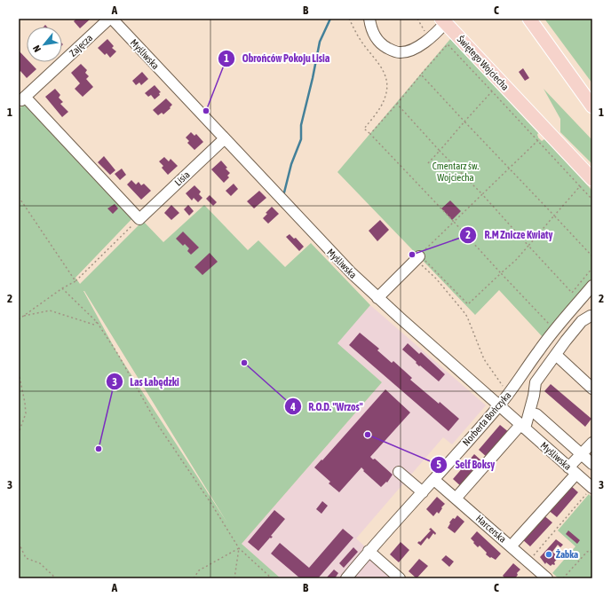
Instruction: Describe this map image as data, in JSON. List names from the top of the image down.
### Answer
{
  "streets": {
    "main road": ["Świętego Wojciecha"],
    "street": [
      "Zajęcza",
      "Myśliwska",
      "Lisia",
      "Norberta Bończyka",
      "Harcerska"
    ]
  },
  "crossings": [
    ["Zajęcza", "Myśliwska"],
    ["Zajęcza", "Lisia"],
    ["Myśliwska", "Lisia"],
    ["Myśliwska", "Norberta Bończyka"],
    ["Norberta Bończyka", "Harcerska"]
  ],
  "parks": ["Cmentarz św. Wojciecha"],
  "places": [
    "Obrońców Pokoju Lisia",
    "R.M Znicze Kwiaty",
    "R.O.D. \"Wrzos\"",
    "Self Boksy",
    "Las Łabędzki",
    "Żabka"
  ],
  "north": "bottom left",
  "grid": {
    "columns": ["A", "B", "C"],
    "rows": ["1", "2", "3"]
  }
}
